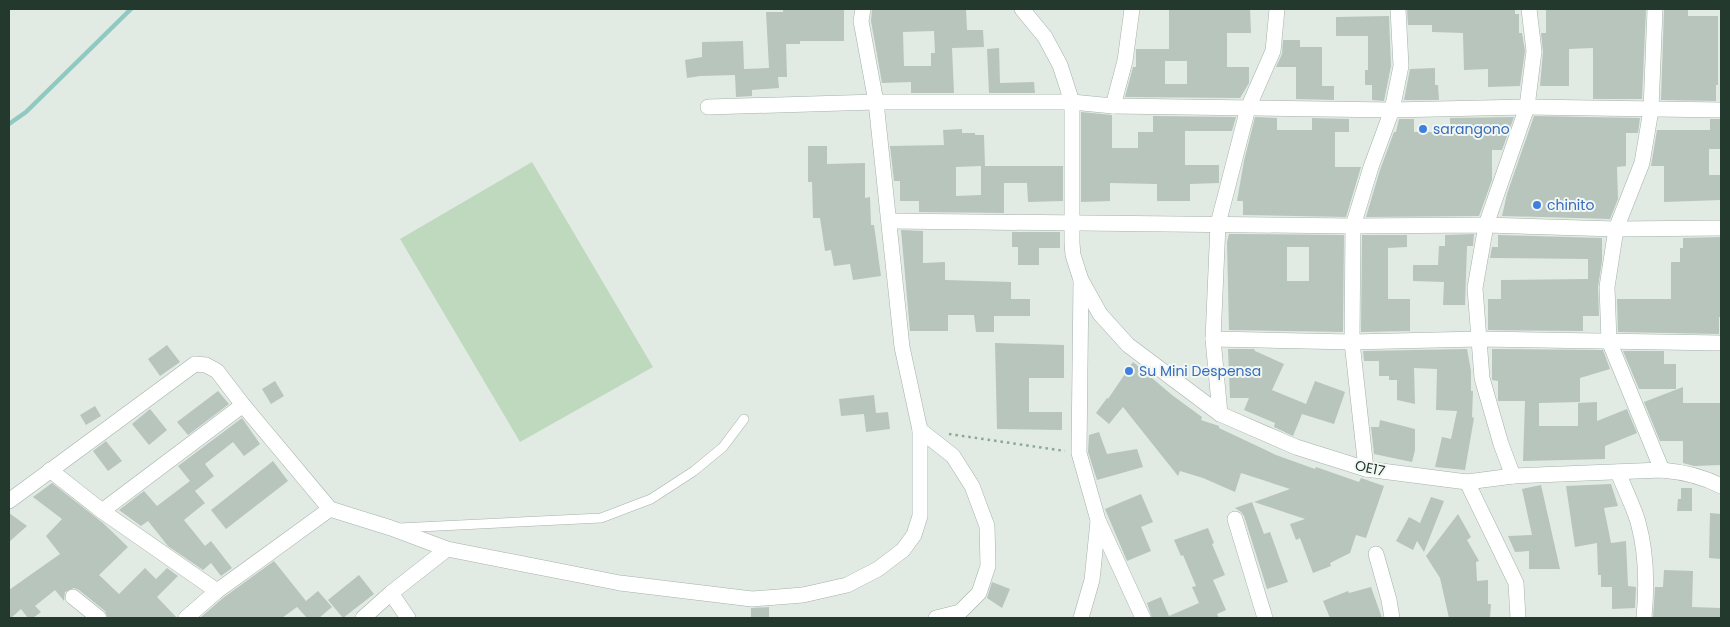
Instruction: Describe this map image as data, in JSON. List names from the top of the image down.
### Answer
{
  "streets": {
    "street": ["OE17"]
  },
  "places": ["sarangono", "chinito", "Su Mini Despensa"]
}
